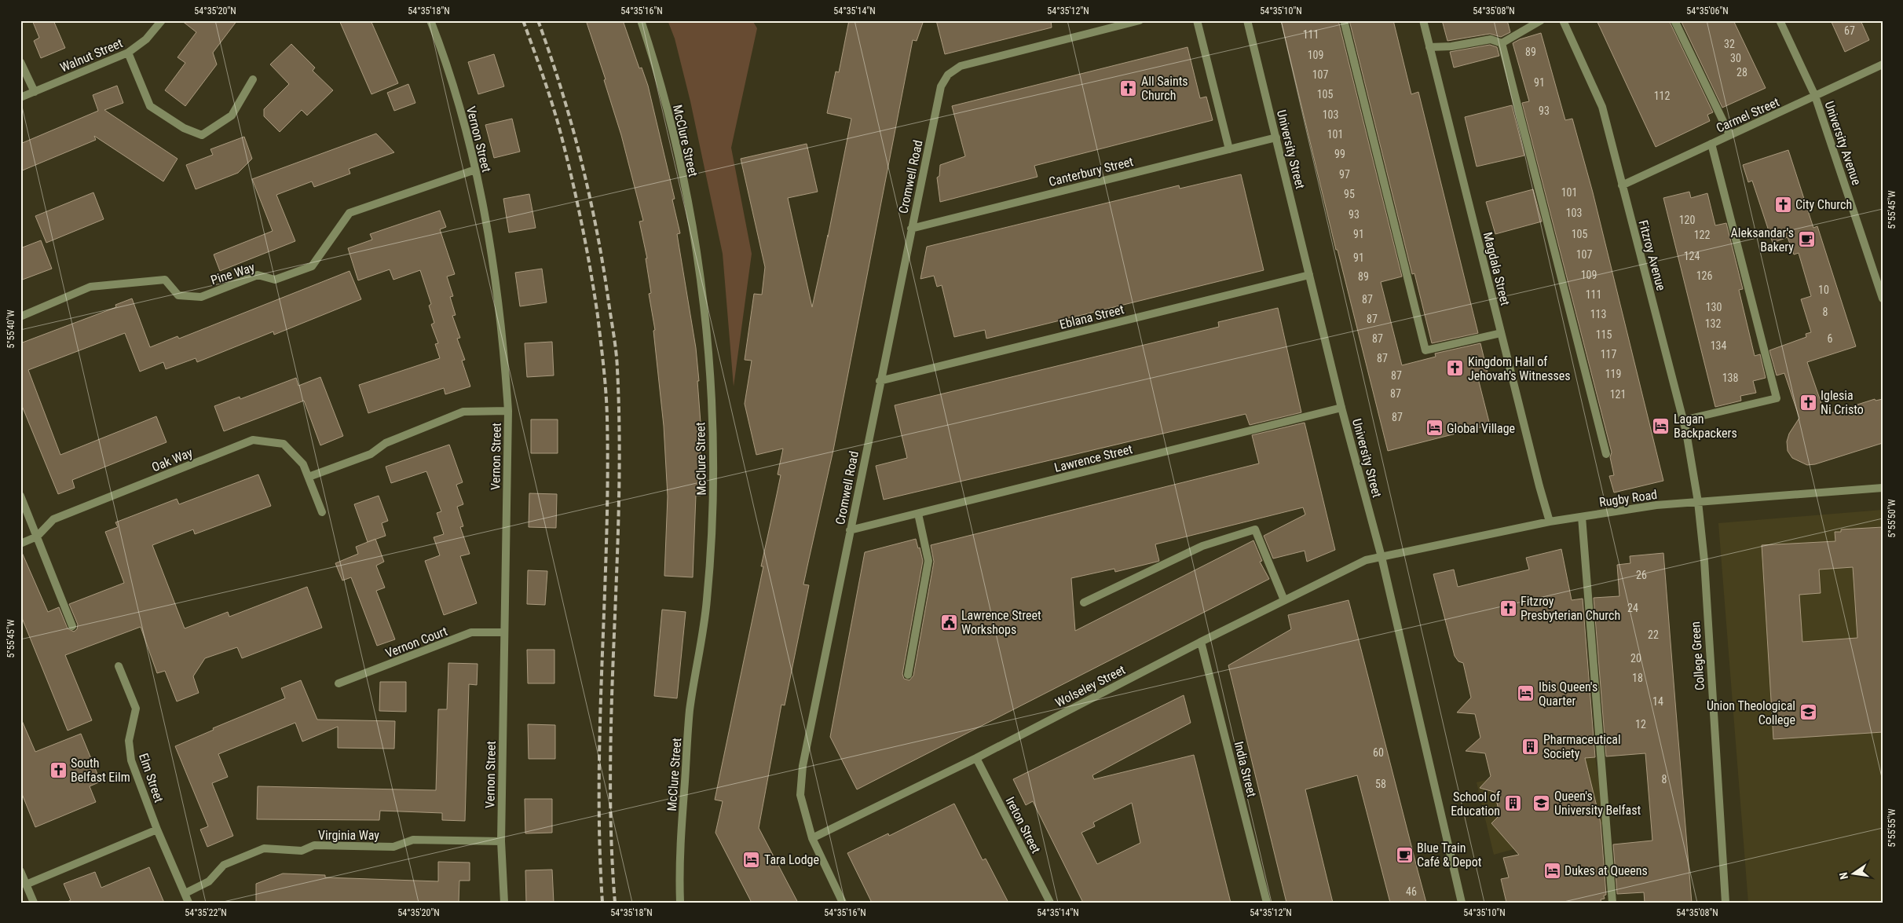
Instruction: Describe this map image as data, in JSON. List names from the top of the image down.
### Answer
{
  "streets": {
    "street": [
      "Walnut Street",
      "Carmel Street",
      "Vernon Street",
      "McClure Street",
      "University Avenue",
      "University Street",
      "Canterbury Street",
      "Cromwell Road",
      "Fitzroy Avenue",
      "Magdala Street",
      "Pine Way",
      "Eblana Street",
      "Lawrence Street",
      "Oak Way",
      "Rugby Road",
      "Vernon Court",
      "College Green",
      "Wolseley Street",
      "India Street",
      "Elm Street",
      "Ireton Street",
      "Virginia Way"
    ]
  },
  "crossings": [
    ["Carmel Street", "University Avenue"],
    ["Carmel Street", "Fitzroy Avenue"],
    ["Vernon Street", "Pine Way"],
    ["Vernon Street", "Vernon Court"],
    ["Vernon Street", "Virginia Way"],
    ["University Street", "Canterbury Street"],
    ["University Street", "Eblana Street"],
    ["University Street", "Lawrence Street"],
    ["University Street", "Rugby Road"],
    ["University Street", "Wolseley Street"],
    ["Canterbury Street", "Cromwell Road"],
    ["Cromwell Road", "Eblana Street"],
    ["Cromwell Road", "Lawrence Street"],
    ["Cromwell Road", "Wolseley Street"],
    ["Fitzroy Avenue", "Rugby Road"],
    ["Fitzroy Avenue", "College Green"],
    ["Magdala Street", "Rugby Road"],
    ["Rugby Road", "College Green"],
    ["Rugby Road", "Wolseley Street"],
    ["Wolseley Street", "India Street"],
    ["Wolseley Street", "Ireton Street"],
    ["Elm Street", "Virginia Way"]
  ],
  "places": {
    "church": [
      "All Saints Church",
      "City Church",
      "Kingdom Hall of Jehovah's Witnesses",
      "Iglesia Ni Cristo",
      "Fitzroy Presbyterian Church",
      "South Belfast Eilm"
    ],
    "cafe": ["Aleksandar's Bakery", "Blue Train Café & Depot"],
    "hotel": [
      "Lagan Backpackers",
      "Global Village",
      "Ibis Queen's Quarter",
      "Tara Lodge",
      "Dukes at Queens"
    ],
    "public building": ["Lawrence Street Workshops"],
    "school or university": ["Union Theological College", "Queen's University Belfast"],
    "building": ["Pharmaceutical Society", "School of Education"]
  },
  "house_numbers": [
    "67",
    "111",
    "32",
    "89",
    "109",
    "30",
    "28",
    "107",
    "91",
    "105",
    "112",
    "93",
    "103",
    "101",
    "99",
    "97",
    "101",
    "95",
    "103",
    "93",
    "120",
    "91",
    "105",
    "122",
    "107",
    "124",
    "91",
    "109",
    "126",
    "89",
    "10",
    "111",
    "87",
    "130",
    "8",
    "113",
    "87",
    "132",
    "115",
    "87",
    "6",
    "134",
    "117",
    "87",
    "119",
    "87",
    "138",
    "87",
    "121",
    "87",
    "26",
    "24",
    "22",
    "20",
    "18",
    "14",
    "12",
    "60",
    "8",
    "58",
    "46"
  ],
  "north": "left",
  "coordinates": [
    "54°35'20\"N",
    "54°35'18\"N",
    "54°35'16\"N",
    "54°35'14\"N",
    "54°35'12\"N",
    "54°35'10\"N",
    "54°35'08\"N",
    "54°35'06\"N",
    "5°55'45\"W",
    "5°55'40\"W",
    "5°55'50\"W",
    "5°55'55\"W",
    "54°35'22\"N"
  ]
}
